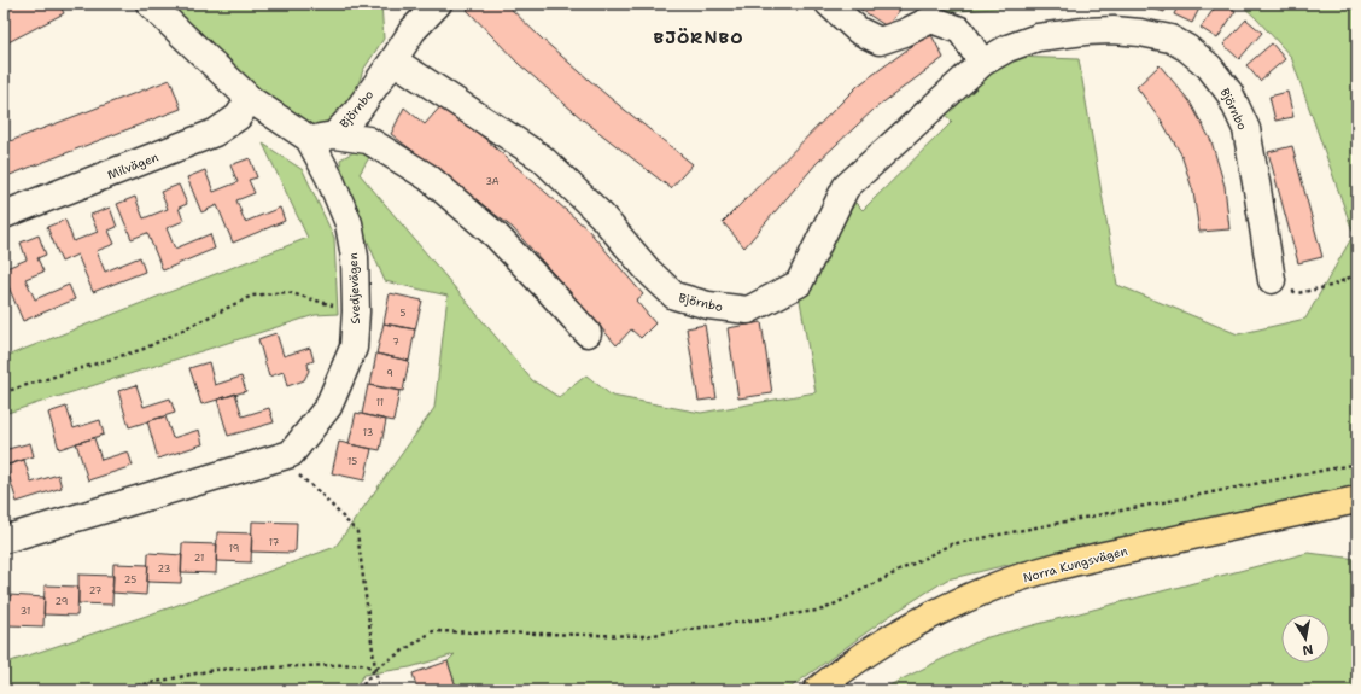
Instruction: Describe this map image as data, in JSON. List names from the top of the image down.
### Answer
{
  "streets": {
    "main road": ["Norra Kungsvägen"],
    "street": ["Björnbo", "Milvägen", "Svedjevägen"]
  },
  "crossings": [
    ["Björnbo", "Svedjevägen"],
    ["Milvägen", "Svedjevägen"]
  ],
  "districts": ["BJÖRNBO"],
  "house_numbers": [
    "3A",
    "5",
    "7",
    "9",
    "11",
    "13",
    "15",
    "17",
    "19",
    "21",
    "23",
    "25",
    "27",
    "29",
    "31"
  ],
  "north": "bottom"
}
